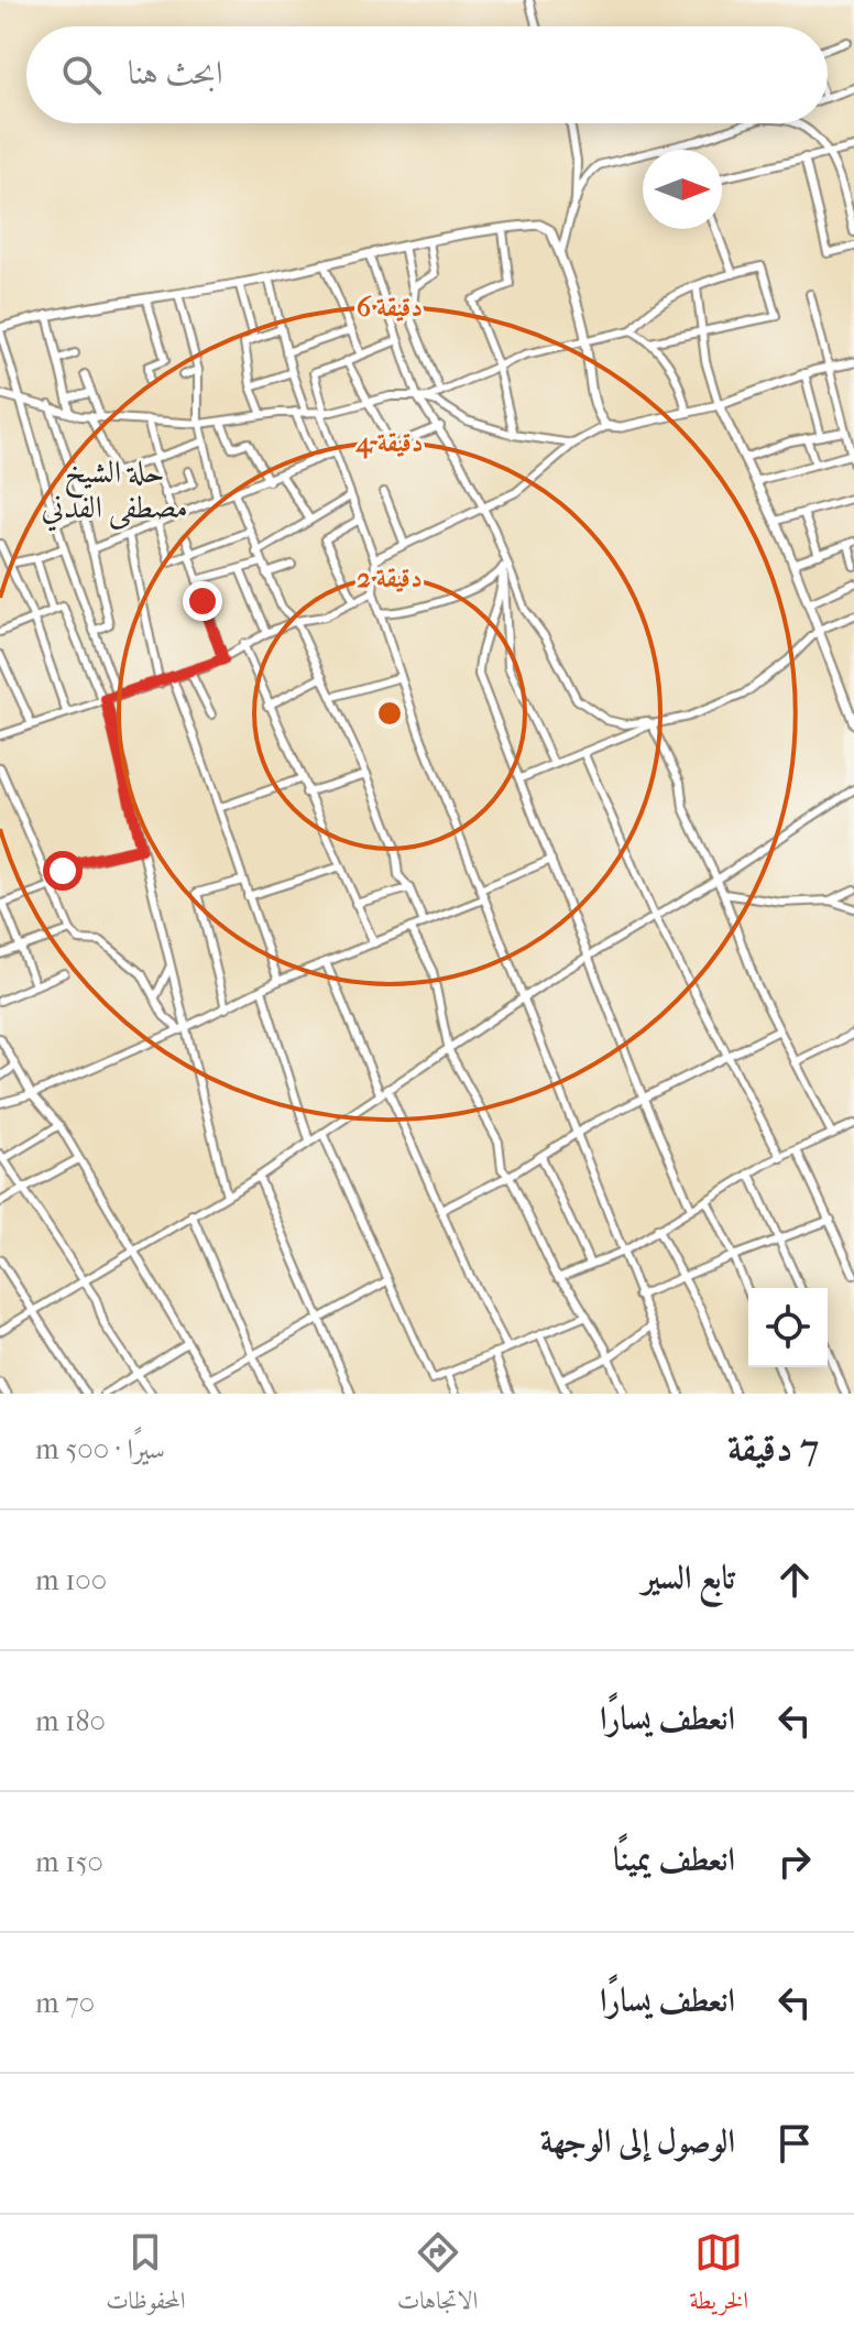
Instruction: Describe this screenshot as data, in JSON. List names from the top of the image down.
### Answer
{
  "districts": ["حلة الشيخ مصطفى الفدني"],
  "north": "right",
  "page": {
    "search": "ابحث هنا",
    "heading": ["7 دقيقة", "سيرًا · 500 m"],
    "list": [
      ["تابع السير", "100 m"],
      ["انعطف يسارًا", "180 m"],
      ["انعطف يمينًا", "150 m"],
      ["انعطف يسارًا", "70 m"],
      "الوصول إلى الوجهة"
    ],
    "nav": ["الخريطة", "الاتجاهات", "المحفوظات"]
  },
  "rings": ["6 دقيقة", "4 دقيقة", "2 دقيقة"]
}
